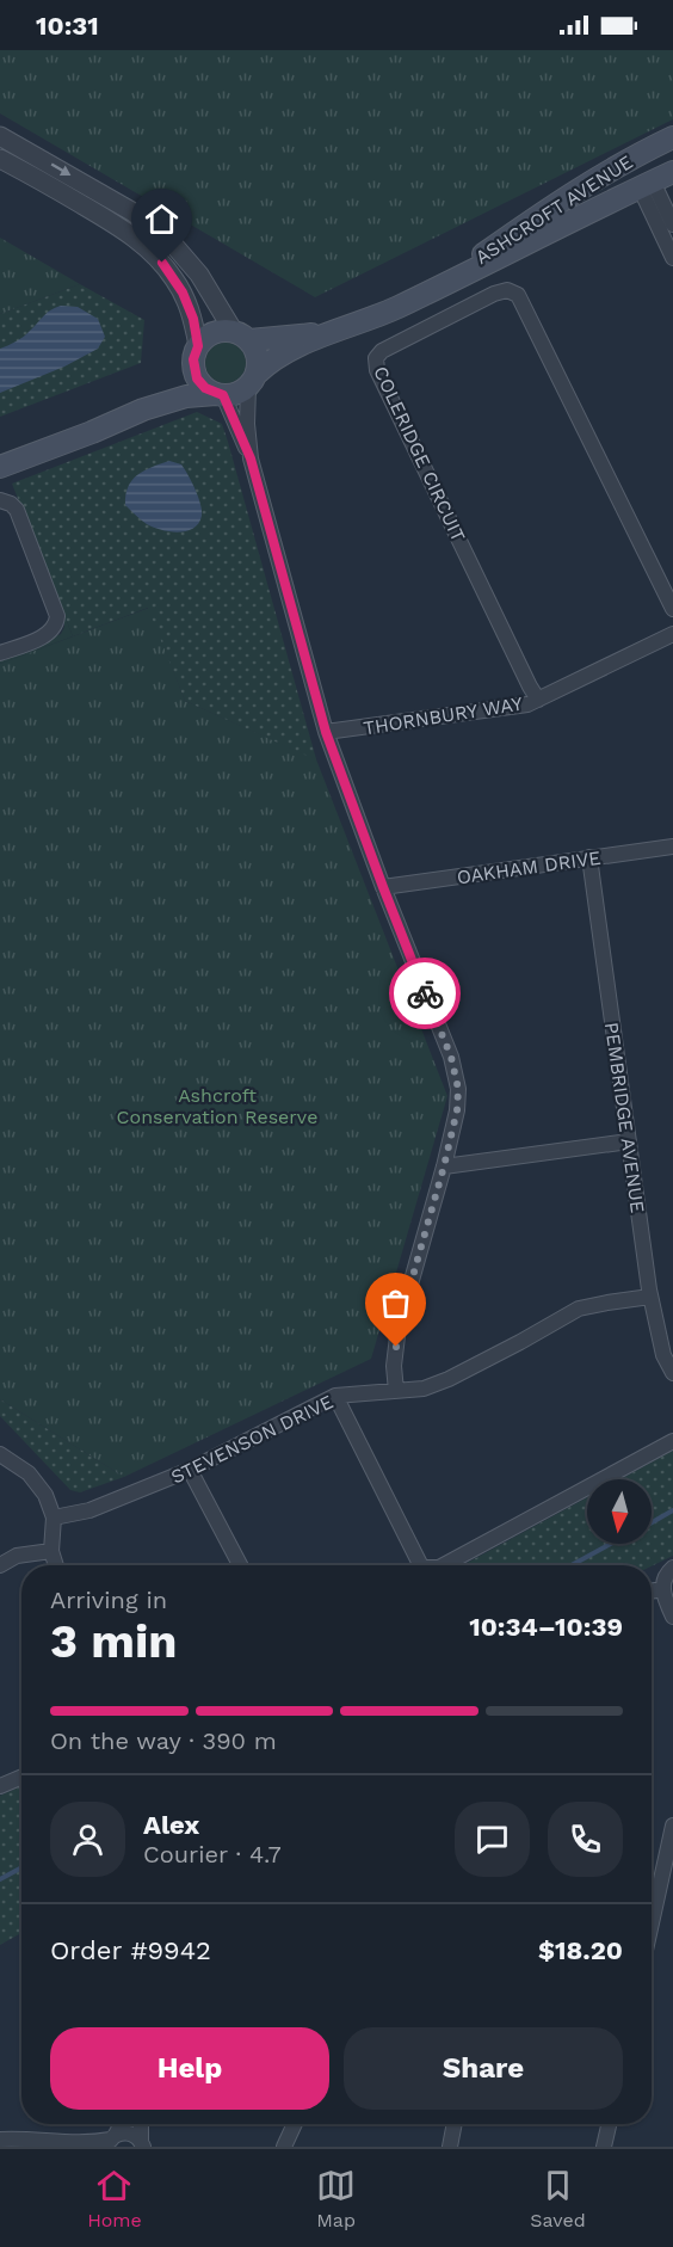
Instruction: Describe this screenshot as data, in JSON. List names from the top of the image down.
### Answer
{
  "streets": {
    "main road": ["ASHCROFT AVENUE"],
    "street": [
      "COLERIDGE CIRCUIT",
      "THORNBURY WAY",
      "OAKHAM DRIVE",
      "PEMBRIDGE AVENUE",
      "STEVENSON DRIVE"
    ]
  },
  "crossings": [
    ["COLERIDGE CIRCUIT", "THORNBURY WAY"],
    ["OAKHAM DRIVE", "PEMBRIDGE AVENUE"],
    ["PEMBRIDGE AVENUE", "STEVENSON DRIVE"]
  ],
  "parks": ["Ashcroft Conservation Reserve"],
  "north": "bottom",
  "page": {
    "status": "10:31",
    "heading": ["3 min", "Arriving in", "10:34–10:39"],
    "panel": [
      "Alex",
      "Courier · 4.7",
      "Order #9942",
      "$18.20"
    ],
    "bar": "On the way · 390 m",
    "buttons": ["Help", "Share"],
    "tabs": ["Home", "Map", "Saved"]
  }
}
